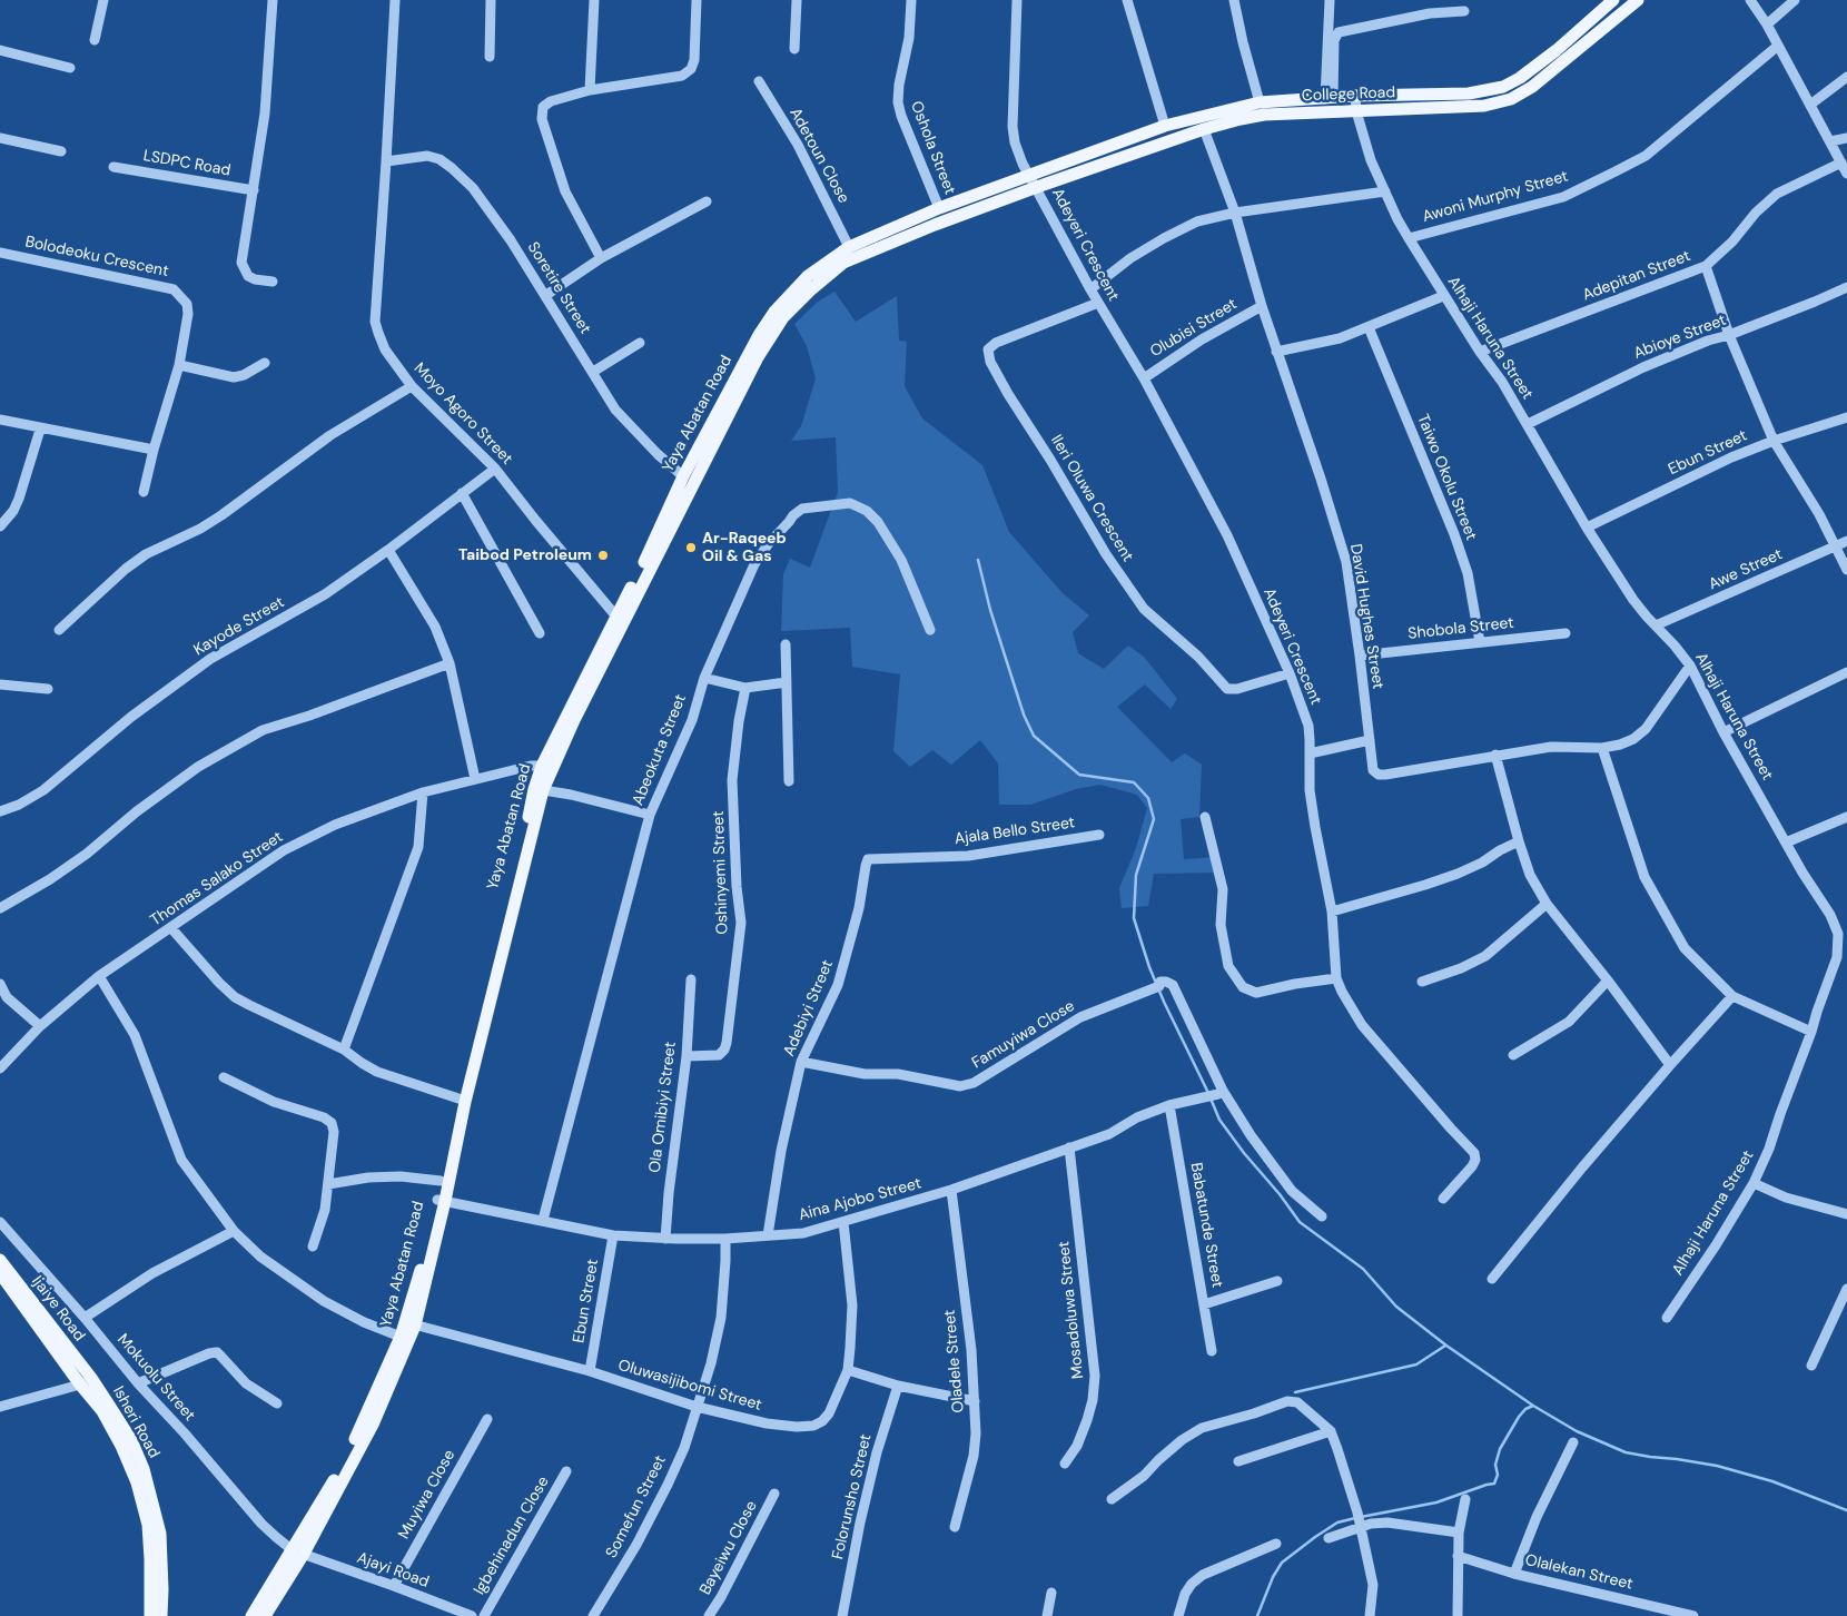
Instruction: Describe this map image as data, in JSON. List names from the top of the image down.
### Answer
{
  "streets": {
    "main road": [
      "College Road",
      "Yaya Abatan Road",
      "Ijaiye Road",
      "Isheri Road"
    ],
    "street": [
      "Oshola Street",
      "Adetoun Close",
      "LSDPC Road",
      "Awoni Murphy Street",
      "Adeyeri Crescent",
      "Bolodeoku Crescent",
      "Adepitan Street",
      "Soretire Street",
      "Olubisi Street",
      "Abioye Street",
      "Alhaji Haruna Street",
      "Moyo Agoro Street",
      "Ebun Street",
      "Taiwo Okolu Street",
      "Ileri Oluwa Crescent",
      "Awe Street",
      "David Hughes Street",
      "Kayode Street",
      "Shobola Street",
      "Abeokuta Street",
      "Ajala Bello Street",
      "Oshinyemi Street",
      "Thomas Salako Street",
      "Adebiyi Street",
      "Famuyiwa Close",
      "Ola Omibiyi Street",
      "Aina Ajobo Street",
      "Babatunde Street",
      "Mosadoluwa Street",
      "Oladele Street",
      "Mokuolu Street",
      "Oluwasijibomi Street",
      "Muyiwa Close",
      "Folorunsho Street",
      "Somefun Street",
      "Igbehinadun Close",
      "Bayeiwu Close",
      "Ajayi Road",
      "Olalekan Street"
    ]
  },
  "crossings": [
    ["College Road", "Adeyeri Crescent"],
    ["College Road", "Alhaji Haruna Street"],
    ["College Road", "Yaya Abatan Road"],
    ["College Road", "David Hughes Street"],
    ["Oshola Street", "Yaya Abatan Road"],
    ["Adetoun Close", "Yaya Abatan Road"],
    ["Awoni Murphy Street", "Alhaji Haruna Street"],
    ["Adeyeri Crescent", "Olubisi Street"],
    ["Adeyeri Crescent", "Yaya Abatan Road"],
    ["Adeyeri Crescent", "Ileri Oluwa Crescent"],
    ["Adepitan Street", "Alhaji Haruna Street"],
    ["Soretire Street", "Moyo Agoro Street"],
    ["Soretire Street", "Yaya Abatan Road"],
    ["Olubisi Street", "David Hughes Street"],
    ["Abioye Street", "Alhaji Haruna Street"],
    ["Alhaji Haruna Street", "Ebun Street"],
    ["Alhaji Haruna Street", "Awe Street"],
    ["Alhaji Haruna Street", "David Hughes Street"],
    ["Moyo Agoro Street", "Yaya Abatan Road"],
    ["Moyo Agoro Street", "Kayode Street"],
    ["Yaya Abatan Road", "Thomas Salako Street"],
    ["Yaya Abatan Road", "Aina Ajobo Street"],
    ["Yaya Abatan Road", "Mokuolu Street"],
    ["Yaya Abatan Road", "Oluwasijibomi Street"],
    ["Yaya Abatan Road", "Ajayi Road"],
    ["Ebun Street", "Aina Ajobo Street"],
    ["Ebun Street", "Oluwasijibomi Street"],
    ["Taiwo Okolu Street", "Shobola Street"],
    ["David Hughes Street", "Shobola Street"],
    ["Abeokuta Street", "Aina Ajobo Street"],
    ["Ajala Bello Street", "Adebiyi Street"],
    ["Oshinyemi Street", "Ola Omibiyi Street"],
    ["Adebiyi Street", "Famuyiwa Close"],
    ["Adebiyi Street", "Aina Ajobo Street"],
    ["Famuyiwa Close", "Aina Ajobo Street"],
    ["Ola Omibiyi Street", "Aina Ajobo Street"],
    ["Aina Ajobo Street", "Babatunde Street"],
    ["Aina Ajobo Street", "Mosadoluwa Street"],
    ["Aina Ajobo Street", "Oladele Street"],
    ["Aina Ajobo Street", "Oluwasijibomi Street"],
    ["Aina Ajobo Street", "Somefun Street"],
    ["Ijaiye Road", "Isheri Road"],
    ["Mokuolu Street", "Ajayi Road"],
    ["Oluwasijibomi Street", "Somefun Street"],
    ["Muyiwa Close", "Ajayi Road"]
  ],
  "places": ["Ar-Raqeeb Oil & Gas", "Taibod Petroleum"]
}
